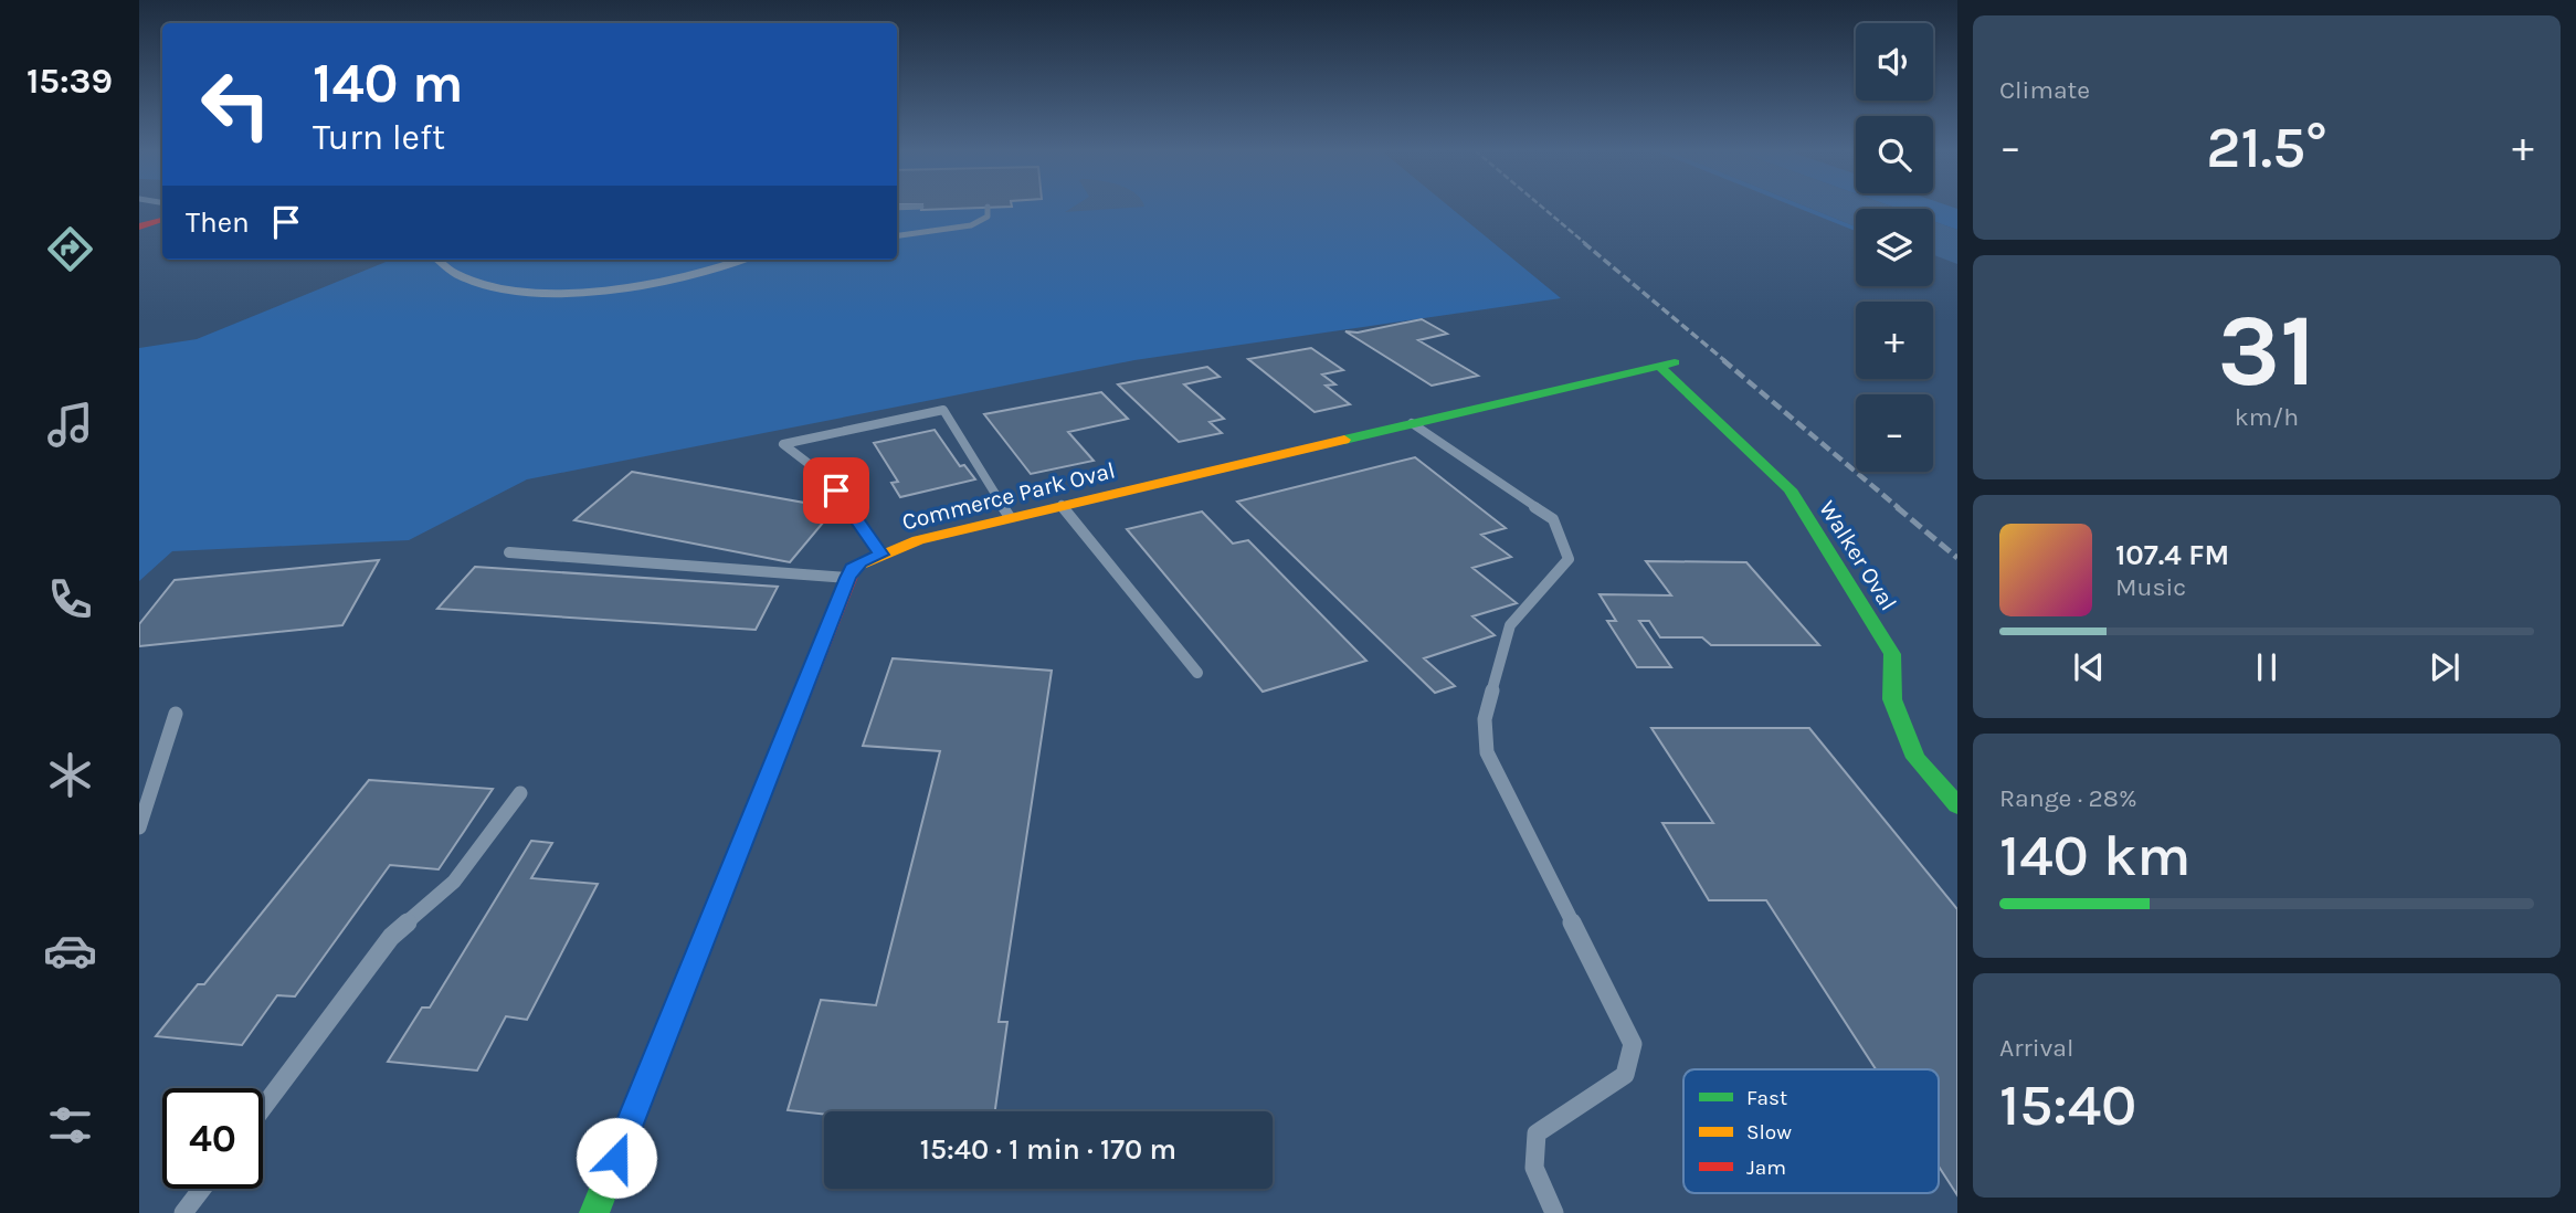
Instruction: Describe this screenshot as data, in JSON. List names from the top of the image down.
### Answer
{
  "streets": {
    "street": ["Commerce Park Oval", "Walker Oval"]
  },
  "crossings": [
    ["Commerce Park Oval", "Walker Oval"]
  ],
  "legend": ["Fast", "Slow", "Jam"],
  "page": {
    "tabs": "15:39",
    "tile": [
      "Climate",
      ["31", "km/h"],
      ["Range · 28%", "140 km"],
      ["Arrival", "15:40"]
    ],
    "map_buttons": ["+", "−"],
    "turn": ["140 m", "Turn left"],
    "heat": ["−", "21.5°", "+"],
    "then": "Then",
    "song": ["107.4 FM", "Music"],
    "limit": "40",
    "trip": "15:40 · 1 min · 170 m"
  }
}
